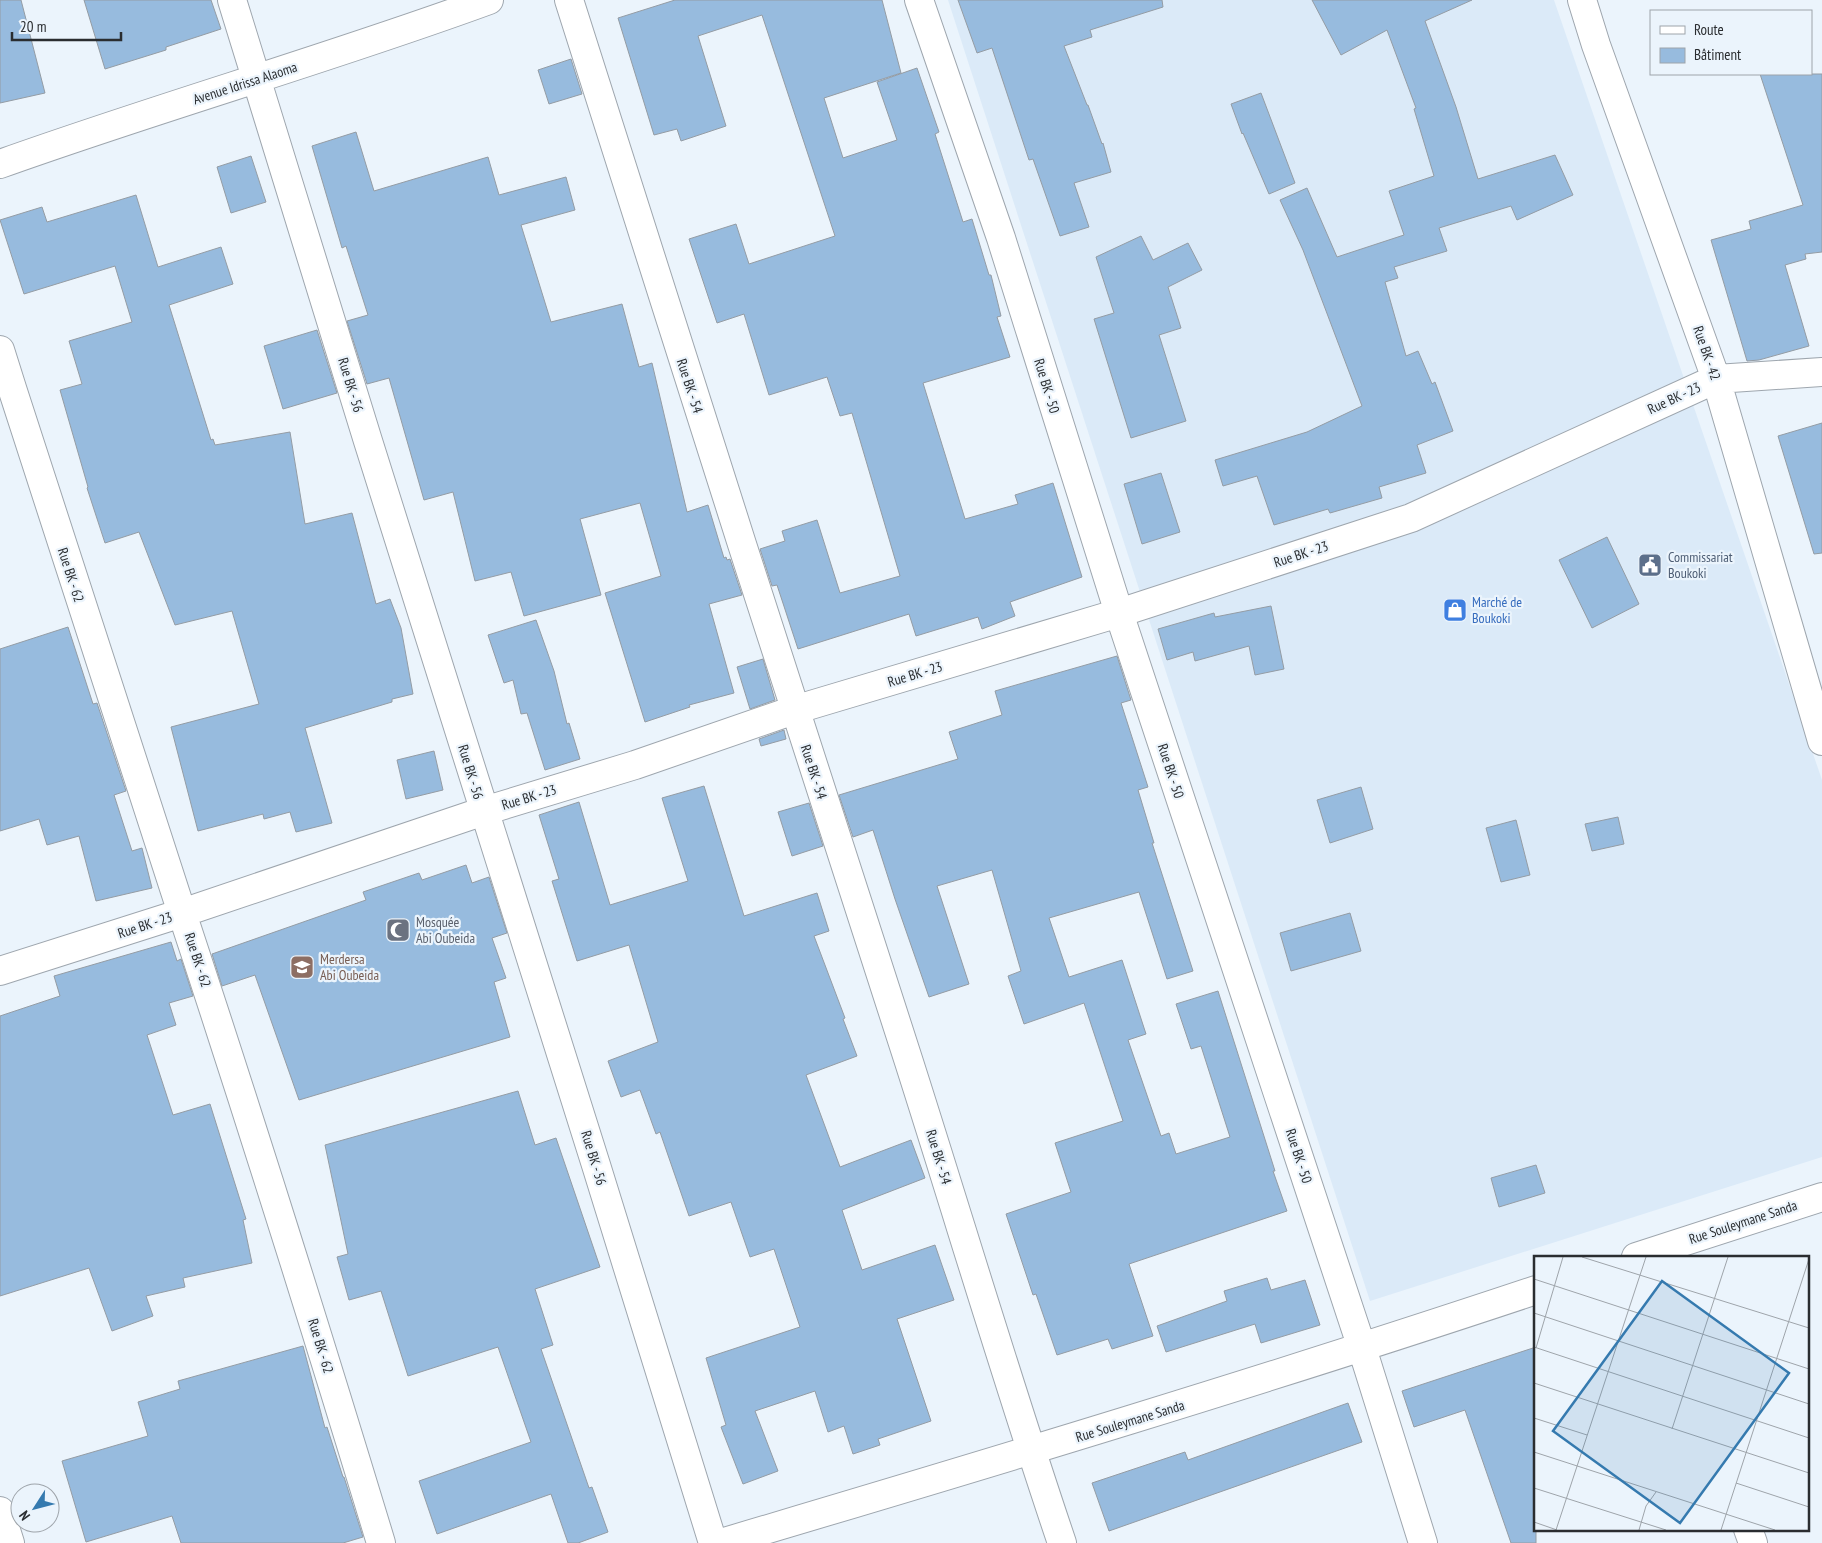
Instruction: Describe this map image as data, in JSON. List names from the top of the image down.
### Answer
{
  "streets": {
    "street": [
      "Avenue Idrissa Alaoma",
      "Rue BK - 42",
      "Rue BK - 56",
      "Rue BK - 54",
      "Rue BK - 50",
      "Rue BK - 23",
      "Rue BK - 62",
      "Rue Souleymane Sanda"
    ]
  },
  "crossings": [
    ["Avenue Idrissa Alaoma", "Rue BK - 56"],
    ["Rue BK - 42", "Rue BK - 23"],
    ["Rue BK - 56", "Rue BK - 23"],
    ["Rue BK - 54", "Rue BK - 23"],
    ["Rue BK - 54", "Rue Souleymane Sanda"],
    ["Rue BK - 50", "Rue BK - 23"],
    ["Rue BK - 50", "Rue Souleymane Sanda"],
    ["Rue BK - 23", "Rue BK - 62"]
  ],
  "places": {
    "public building": ["Commissariat Boukoki"],
    "shop": ["Marché de Boukoki"],
    "mosque": ["Mosquée Abi Oubeida"],
    "school or university": ["Merdersa Abi Oubeida"]
  },
  "legend": ["Route", "Bâtiment"],
  "scale_bar": "20 m",
  "north": "bottom left"
}
